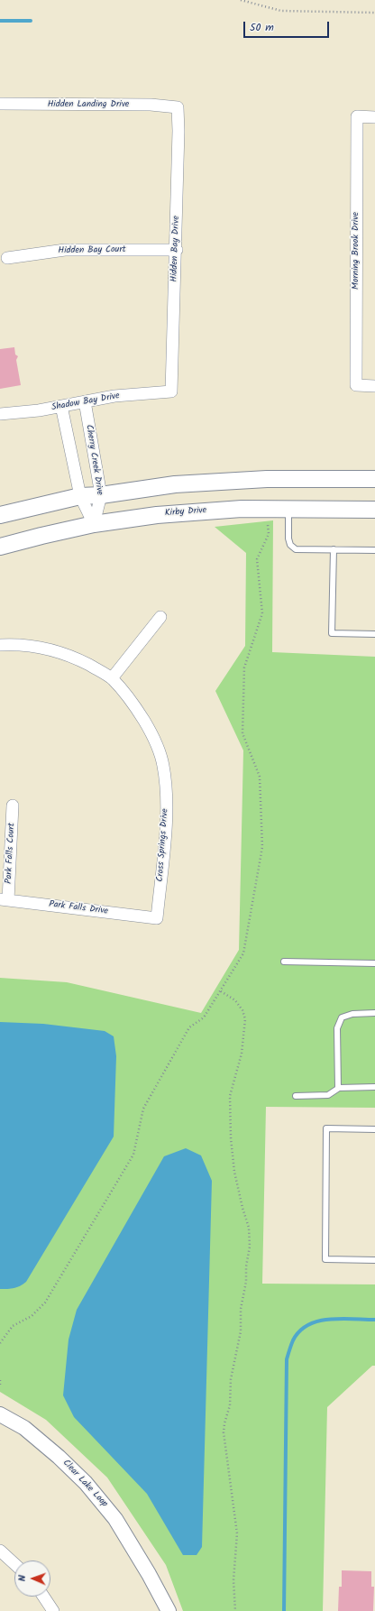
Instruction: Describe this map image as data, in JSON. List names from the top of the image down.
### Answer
{
  "streets": {
    "main road": ["Kirby Drive"],
    "street": [
      "Hidden Landing Drive",
      "Hidden Bay Drive",
      "Hidden Bay Court",
      "Morning Brook Drive",
      "Shadow Bay Drive",
      "Cherry Creek Drive",
      "Cross Springs Drive",
      "Park Falls Court",
      "Park Falls Drive",
      "Clear Lake Loop"
    ]
  },
  "crossings": [
    ["Hidden Landing Drive", "Hidden Bay Drive"],
    ["Hidden Bay Drive", "Hidden Bay Court"],
    ["Hidden Bay Drive", "Shadow Bay Drive"],
    ["Shadow Bay Drive", "Cherry Creek Drive"],
    ["Cherry Creek Drive", "Kirby Drive"],
    ["Cross Springs Drive", "Park Falls Drive"],
    ["Park Falls Court", "Park Falls Drive"]
  ],
  "scale_bar": "50 m",
  "north": "left"
}
